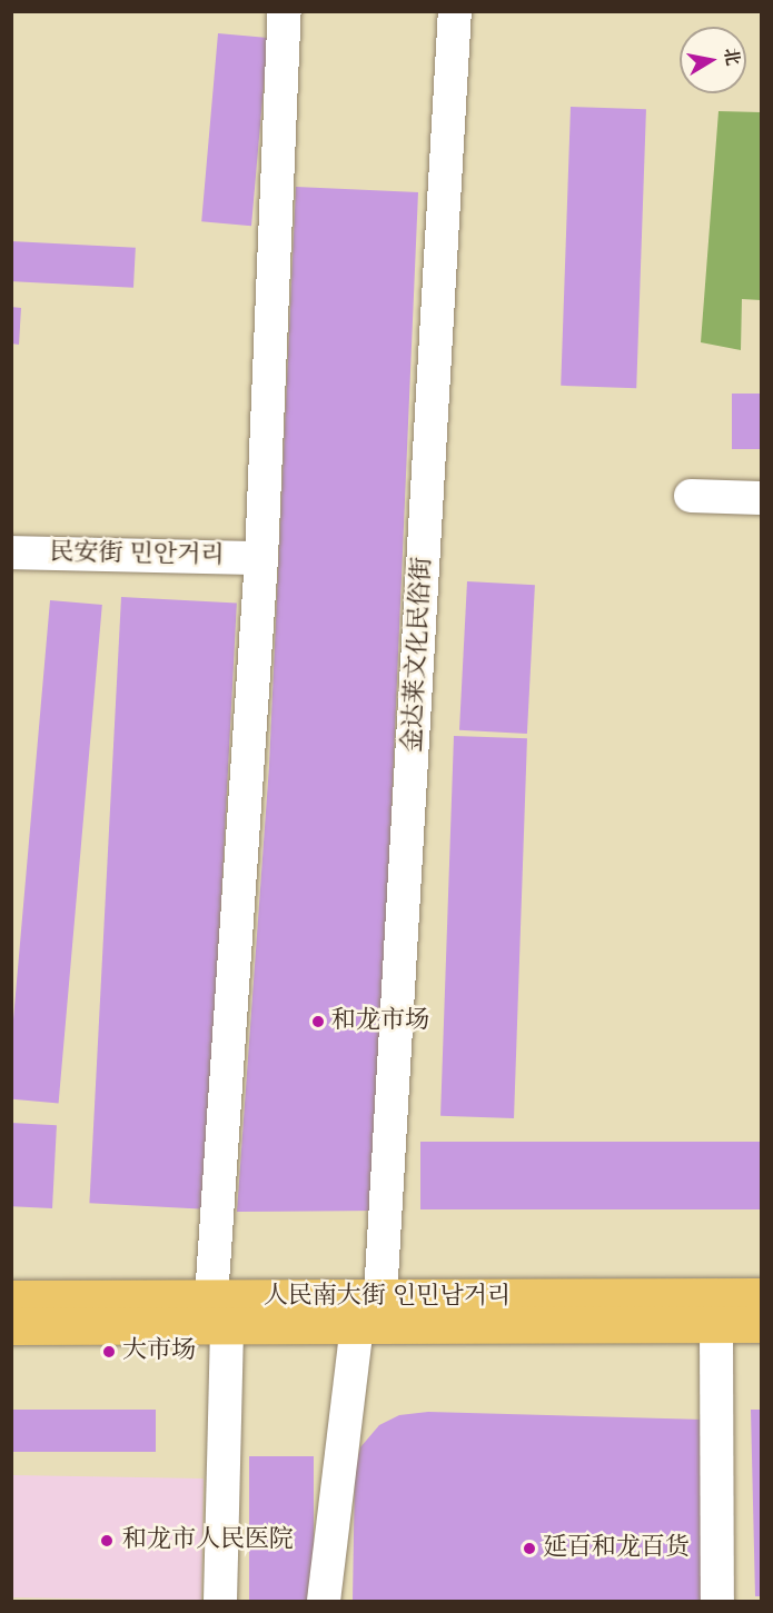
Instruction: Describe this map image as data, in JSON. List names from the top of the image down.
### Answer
{
  "streets": {
    "main road": ["人民南大街 인민남거리"],
    "street": ["民安街 민안거리", "金达莱文化民俗街"]
  },
  "crossings": [
    ["金达莱文化民俗街", "人民南大街 인민남거리"]
  ],
  "places": [
    "和龙市场",
    "大市场",
    "和龙市人民医院",
    "延百和龙百货"
  ],
  "north": "right"
}
